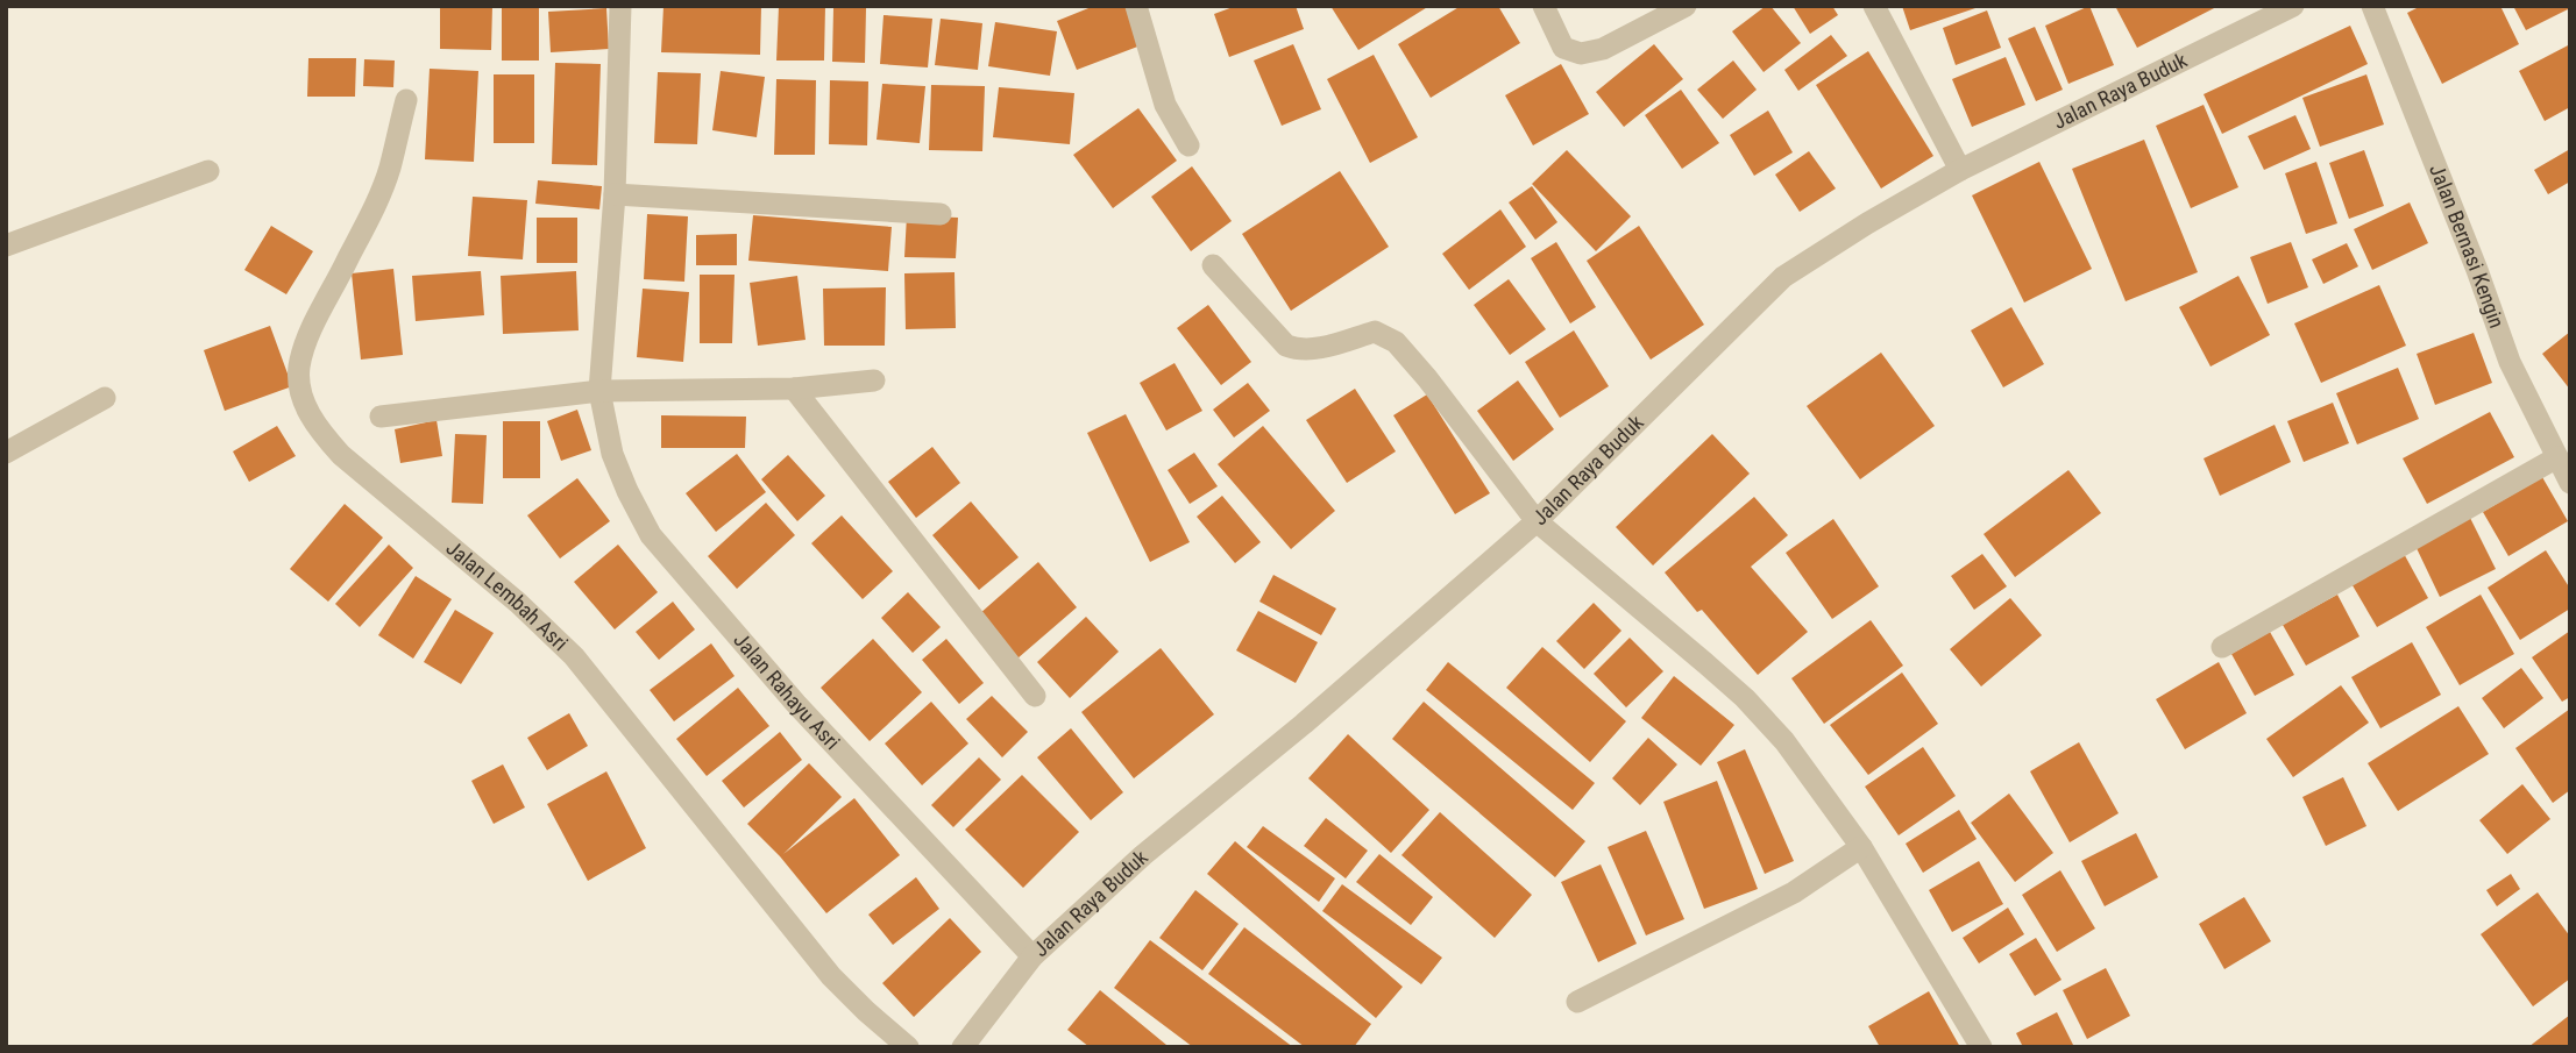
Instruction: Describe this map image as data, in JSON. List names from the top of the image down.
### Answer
{
  "streets": {
    "street": [
      "Jalan Raya Buduk",
      "Jalan Bernasi Kengin",
      "Jalan Lembah Asri",
      "Jalan Rahayu Asri"
    ]
  },
  "crossings": [
    ["Jalan Raya Buduk", "Jalan Rahayu Asri"]
  ]
}
